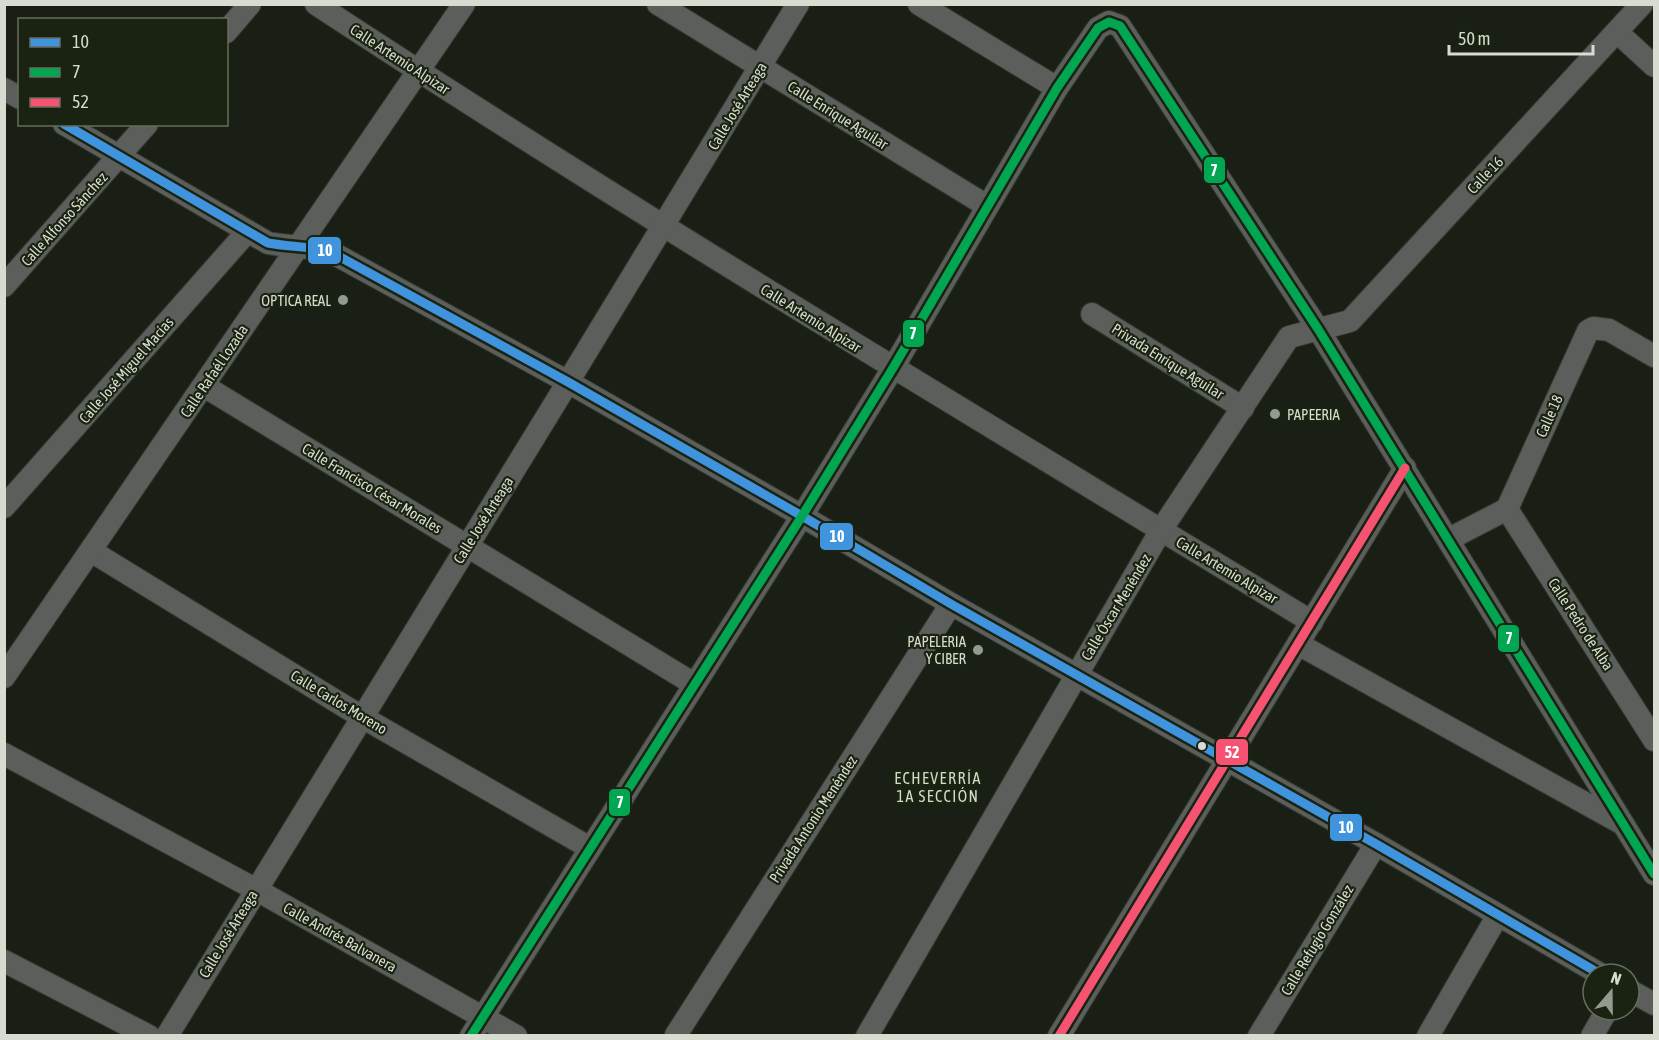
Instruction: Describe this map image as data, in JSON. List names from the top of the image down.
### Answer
{
  "streets": {
    "street": [
      "Calle Artemio Alpizar",
      "Calle José Arteaga",
      "Calle Enrique Aguilar",
      "Calle 16",
      "Calle Alfonso Sánchez",
      "Privada Enrique Aguilar",
      "Calle José Miguel Macías",
      "Calle Rafaél Lozada",
      "Calle 18",
      "Calle Francisco César Morales",
      "Calle Óscar Menéndez",
      "Calle Pedro de Alba",
      "Calle Carlos Moreno",
      "Privada Antonio Menéndez",
      "Calle Andrés Balvanera",
      "Calle Refugio González"
    ]
  },
  "crossings": [
    ["Calle Artemio Alpizar", "Calle José Arteaga"],
    ["Calle Artemio Alpizar", "Calle Rafaél Lozada"],
    ["Calle Artemio Alpizar", "Calle Óscar Menéndez"],
    ["Calle José Arteaga", "Calle Enrique Aguilar"],
    ["Calle José Arteaga", "Calle Francisco César Morales"],
    ["Calle José Arteaga", "Calle Carlos Moreno"],
    ["Calle José Arteaga", "Calle Andrés Balvanera"],
    ["Calle 16", "Calle Óscar Menéndez"],
    ["Privada Enrique Aguilar", "Calle Óscar Menéndez"],
    ["Calle Rafaél Lozada", "Calle Francisco César Morales"],
    ["Calle Rafaél Lozada", "Calle Carlos Moreno"],
    ["Calle 18", "Calle Pedro de Alba"]
  ],
  "districts": ["ECHEVERRÍA 1A SECCIÓN"],
  "places": ["OPTICA REAL", "PAPEERIA", "PAPELERIA Y CIBER"],
  "lines": ["transit line 7", "transit line 10", "transit line 52"],
  "legend": ["10", "7", "52"],
  "scale_bar": "50 m",
  "north": "top"
}
